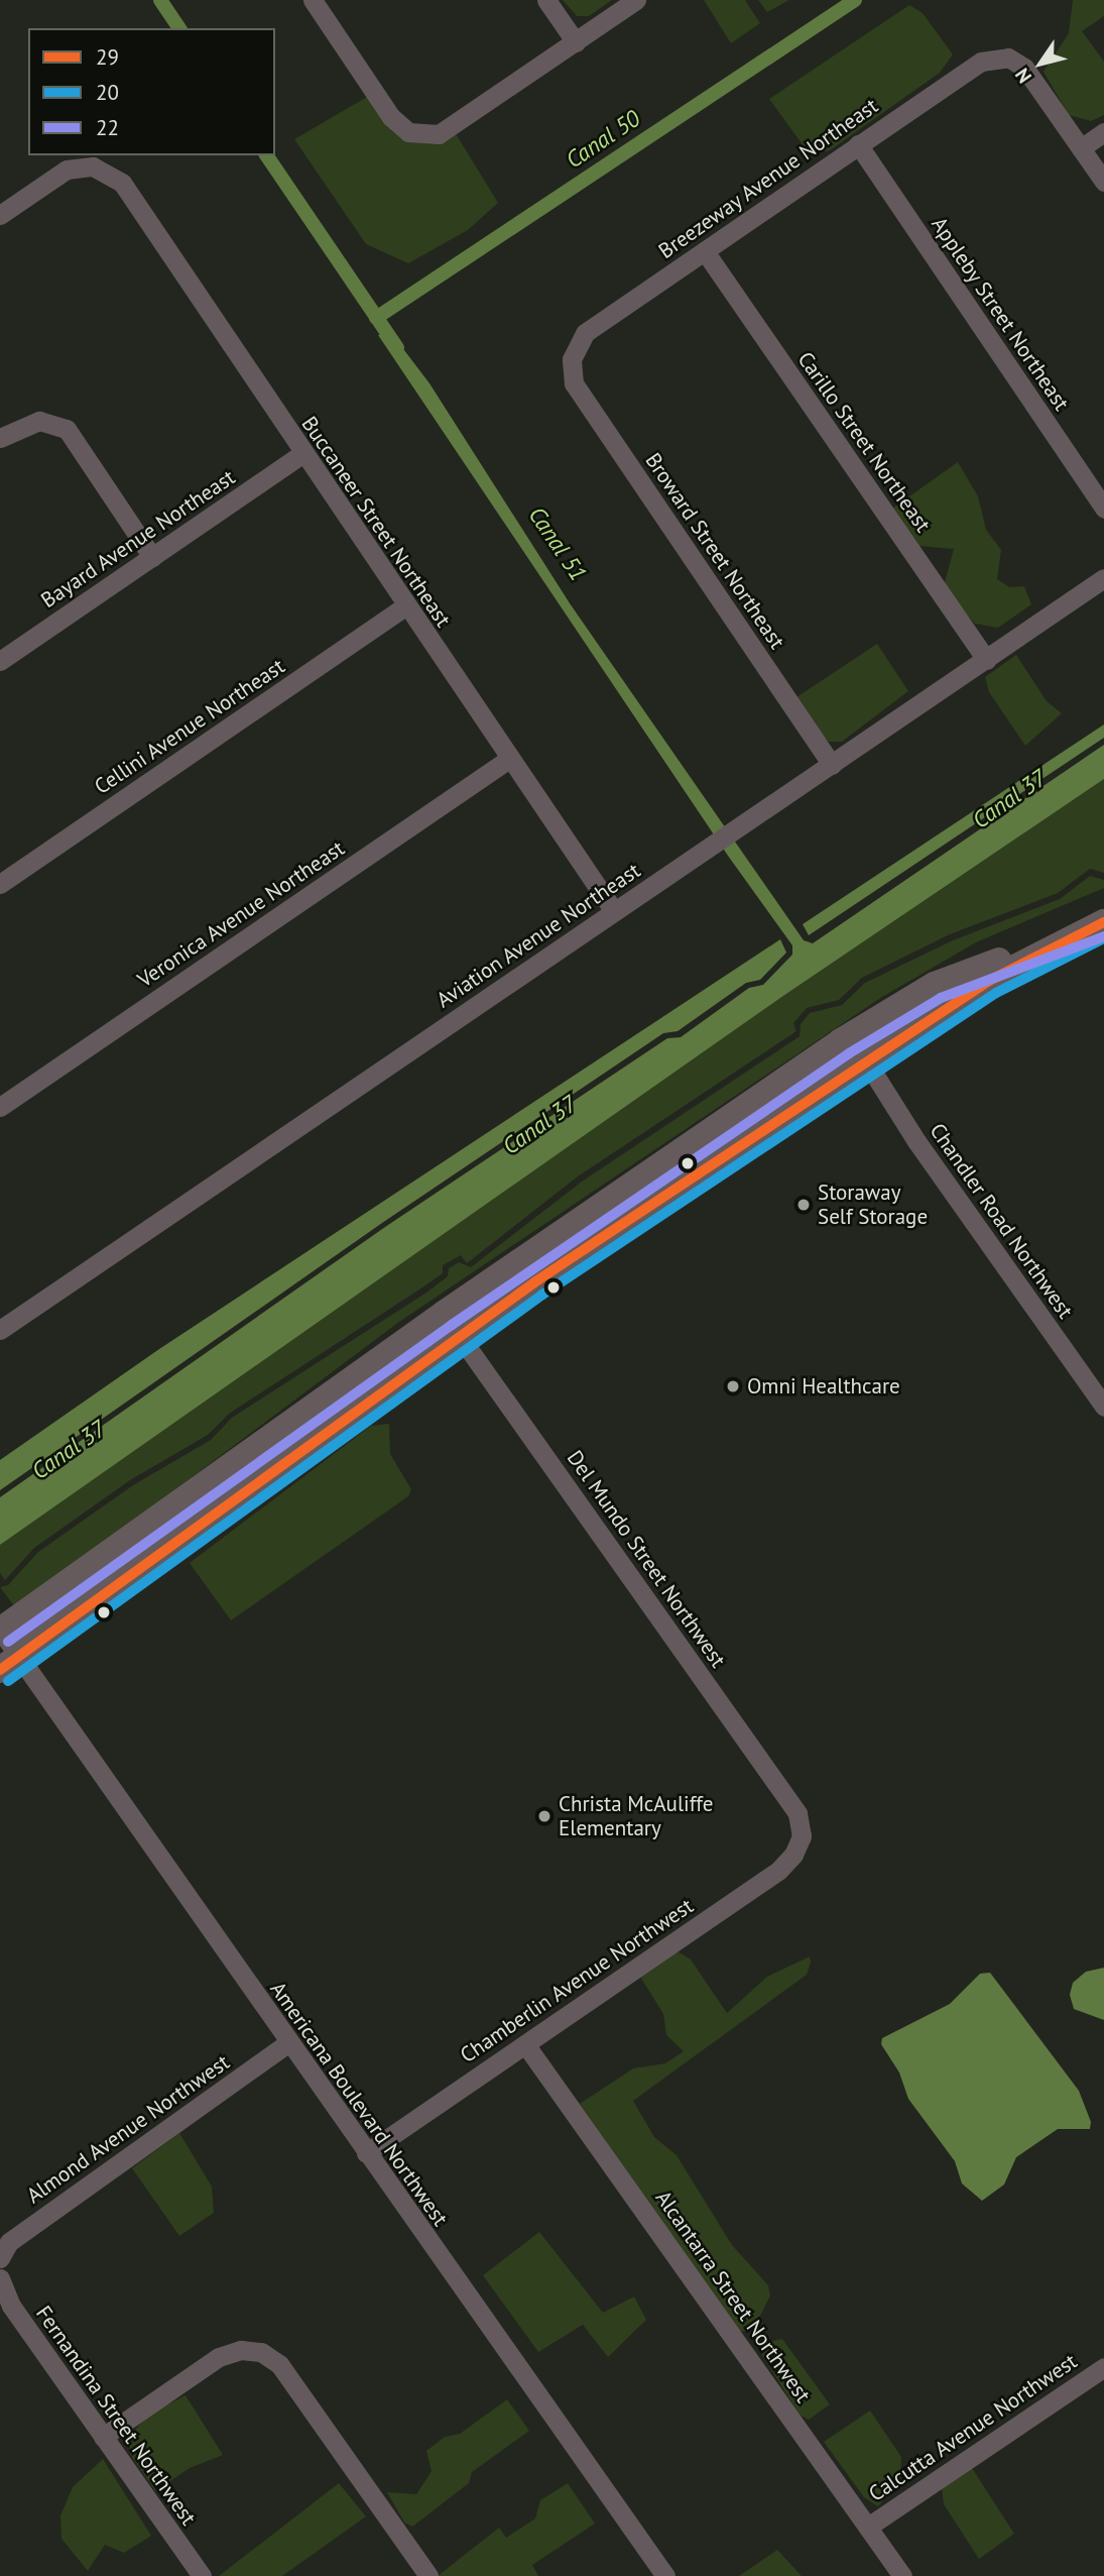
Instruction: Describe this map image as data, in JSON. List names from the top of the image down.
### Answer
{
  "streets": {
    "street": [
      "Breezeway Avenue Northeast",
      "Appleby Street Northeast",
      "Carillo Street Northeast",
      "Buccaneer Street Northeast",
      "Bayard Avenue Northeast",
      "Broward Street Northeast",
      "Cellini Avenue Northeast",
      "Veronica Avenue Northeast",
      "Aviation Avenue Northeast",
      "Chandler Road Northwest",
      "Del Mundo Street Northwest",
      "Chamberlin Avenue Northwest",
      "Americana Boulevard Northwest",
      "Almond Avenue Northwest",
      "Alcantarra Street Northwest",
      "Fernandina Street Northwest",
      "Calcutta Avenue Northwest"
    ]
  },
  "crossings": [
    ["Breezeway Avenue Northeast", "Appleby Street Northeast"],
    ["Breezeway Avenue Northeast", "Carillo Street Northeast"],
    ["Breezeway Avenue Northeast", "Broward Street Northeast"],
    ["Carillo Street Northeast", "Aviation Avenue Northeast"],
    ["Buccaneer Street Northeast", "Bayard Avenue Northeast"],
    ["Buccaneer Street Northeast", "Cellini Avenue Northeast"],
    ["Buccaneer Street Northeast", "Veronica Avenue Northeast"],
    ["Buccaneer Street Northeast", "Aviation Avenue Northeast"],
    ["Broward Street Northeast", "Aviation Avenue Northeast"],
    ["Del Mundo Street Northwest", "Chamberlin Avenue Northwest"],
    ["Chamberlin Avenue Northwest", "Americana Boulevard Northwest"],
    ["Chamberlin Avenue Northwest", "Alcantarra Street Northwest"],
    ["Americana Boulevard Northwest", "Almond Avenue Northwest"],
    ["Alcantarra Street Northwest", "Calcutta Avenue Northwest"]
  ],
  "water": ["Canal 50", "Canal 51", "Canal 37"],
  "places": ["Storaway Self Storage", "Omni Healthcare", "Christa McAuliffe Elementary"],
  "lines": ["transit line 29", "transit line 22", "transit line 20"],
  "legend": ["29", "20", "22"],
  "north": "bottom left"
}
